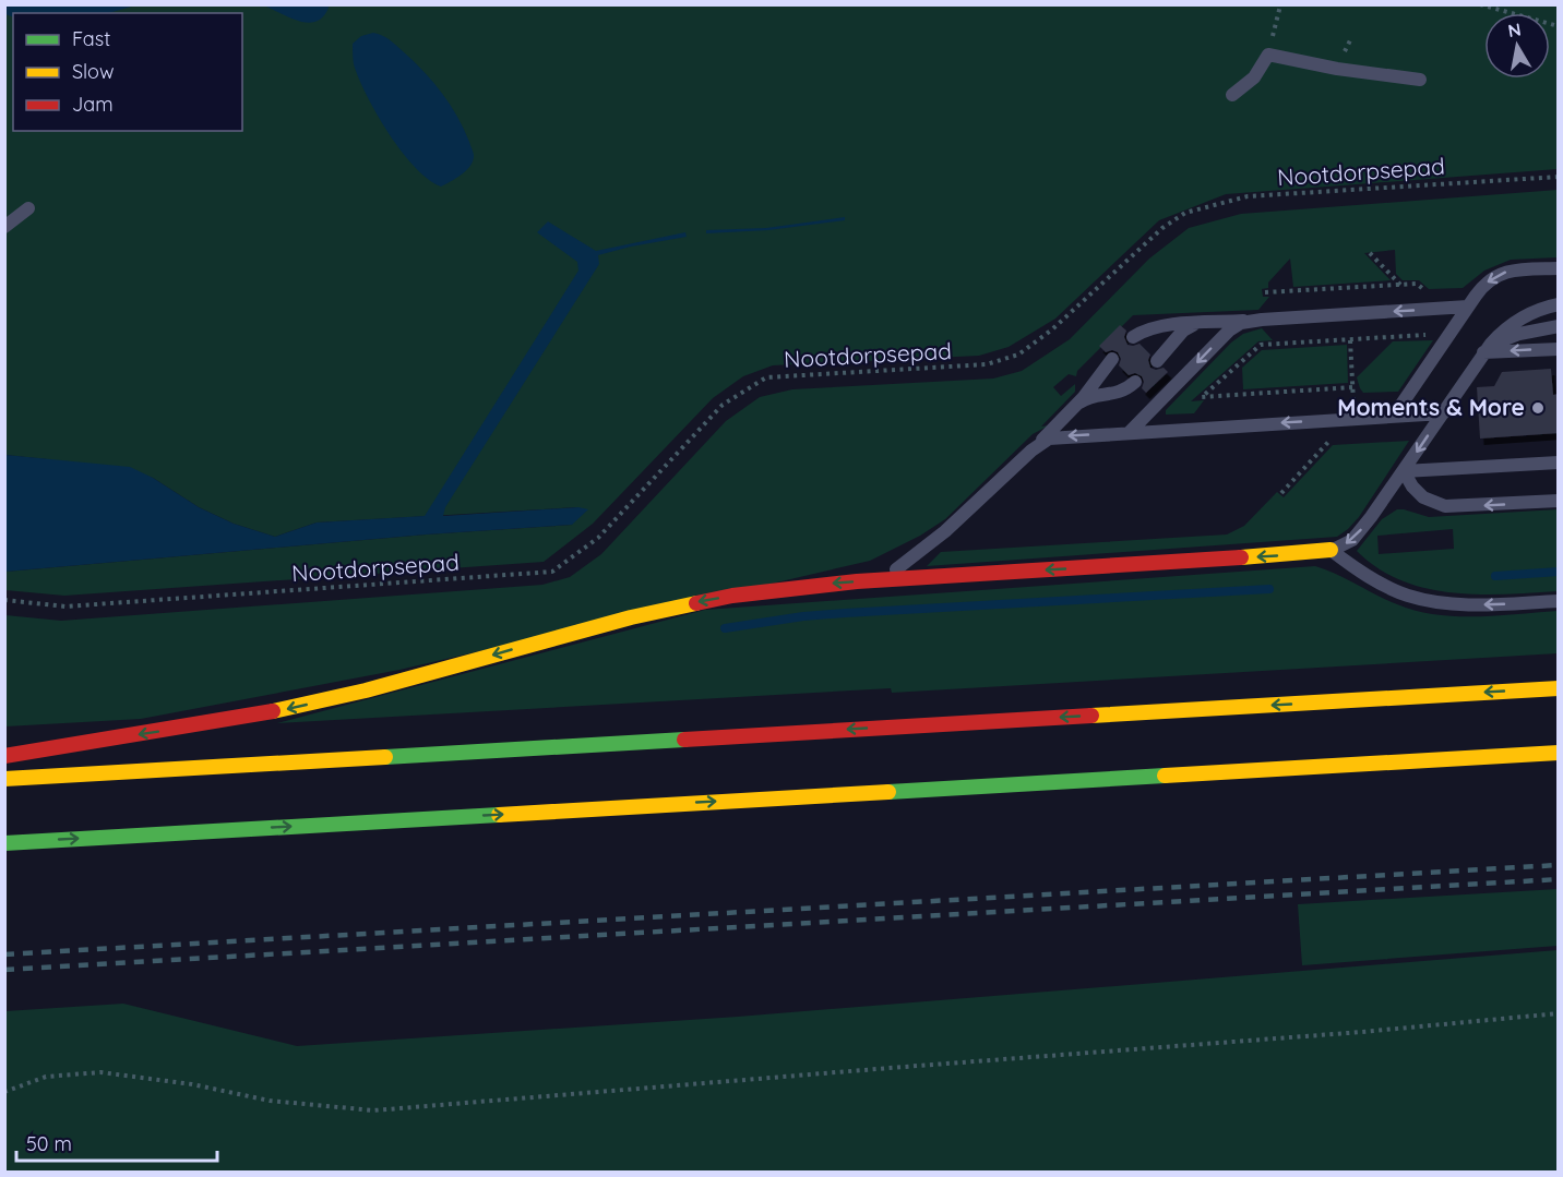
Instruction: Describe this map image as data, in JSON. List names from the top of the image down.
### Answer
{
  "streets": {
    "path": ["Nootdorpsepad"]
  },
  "places": ["Moments & More"],
  "legend": ["Fast", "Slow", "Jam"],
  "scale_bar": "50 m",
  "north": "top"
}
